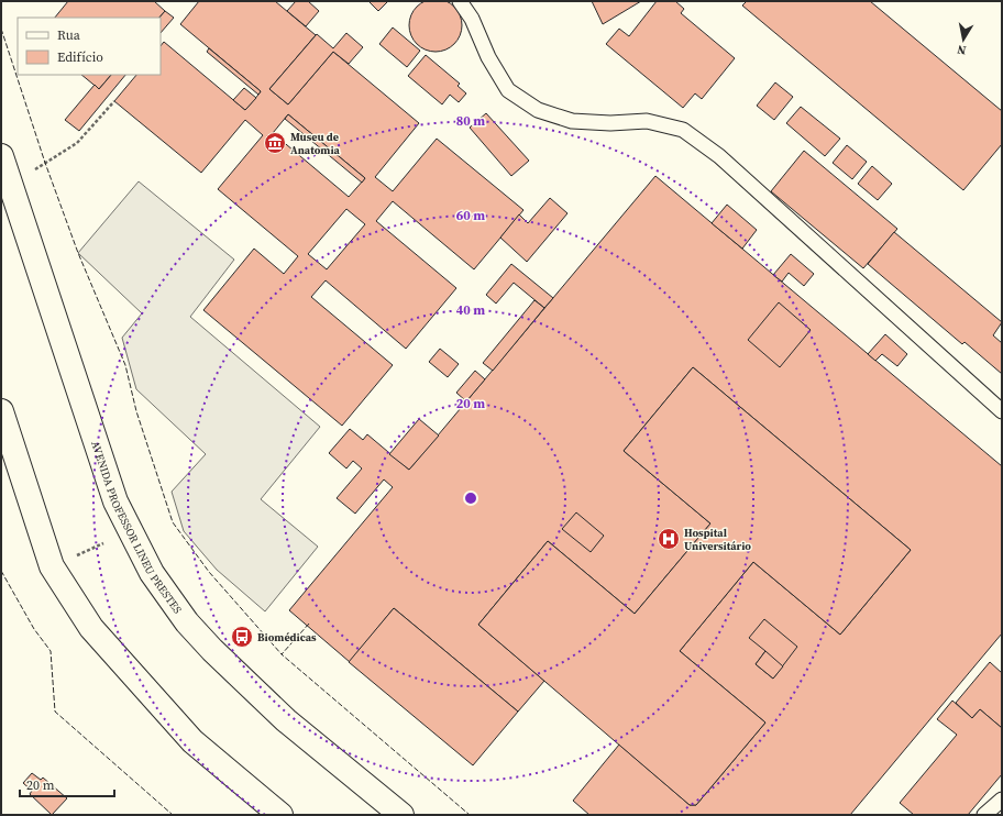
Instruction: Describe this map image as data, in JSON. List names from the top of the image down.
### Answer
{
  "streets": {
    "street": ["AVENIDA PROFESSOR LINEU PRESTES"]
  },
  "places": {
    "museum": ["Museu de Anatomia"],
    "hospital": ["Hospital Universitário"],
    "bus stop": ["Biomédicas"]
  },
  "legend": ["Rua", "Edifício"],
  "scale_bar": "20 m",
  "north": "bottom",
  "rings": [
    "80 m",
    "60 m",
    "40 m",
    "20 m"
  ]
}
